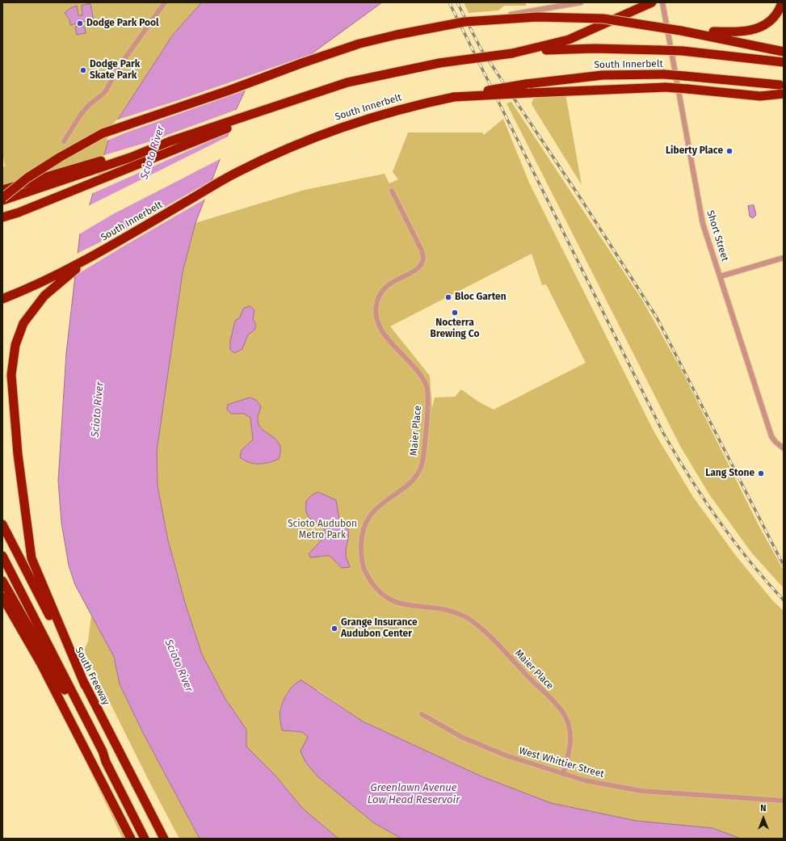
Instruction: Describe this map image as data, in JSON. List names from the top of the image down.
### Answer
{
  "streets": {
    "highway": ["South Innerbelt", "South Freeway"],
    "street": ["Short Street", "Maier Place", "West Whittier Street"]
  },
  "crossings": [
    ["Maier Place", "West Whittier Street"]
  ],
  "water": ["Scioto River", "Greenlawn Avenue Low Head Reservoir"],
  "parks": ["Scioto Audubon Metro Park"],
  "places": [
    "Dodge Park Pool",
    "Dodge Park Skate Park",
    "Liberty Place",
    "Bloc Garten",
    "Nocterra Brewing Co",
    "Lang Stone",
    "Grange Insurance Audubon Center"
  ],
  "north": "top"
}
